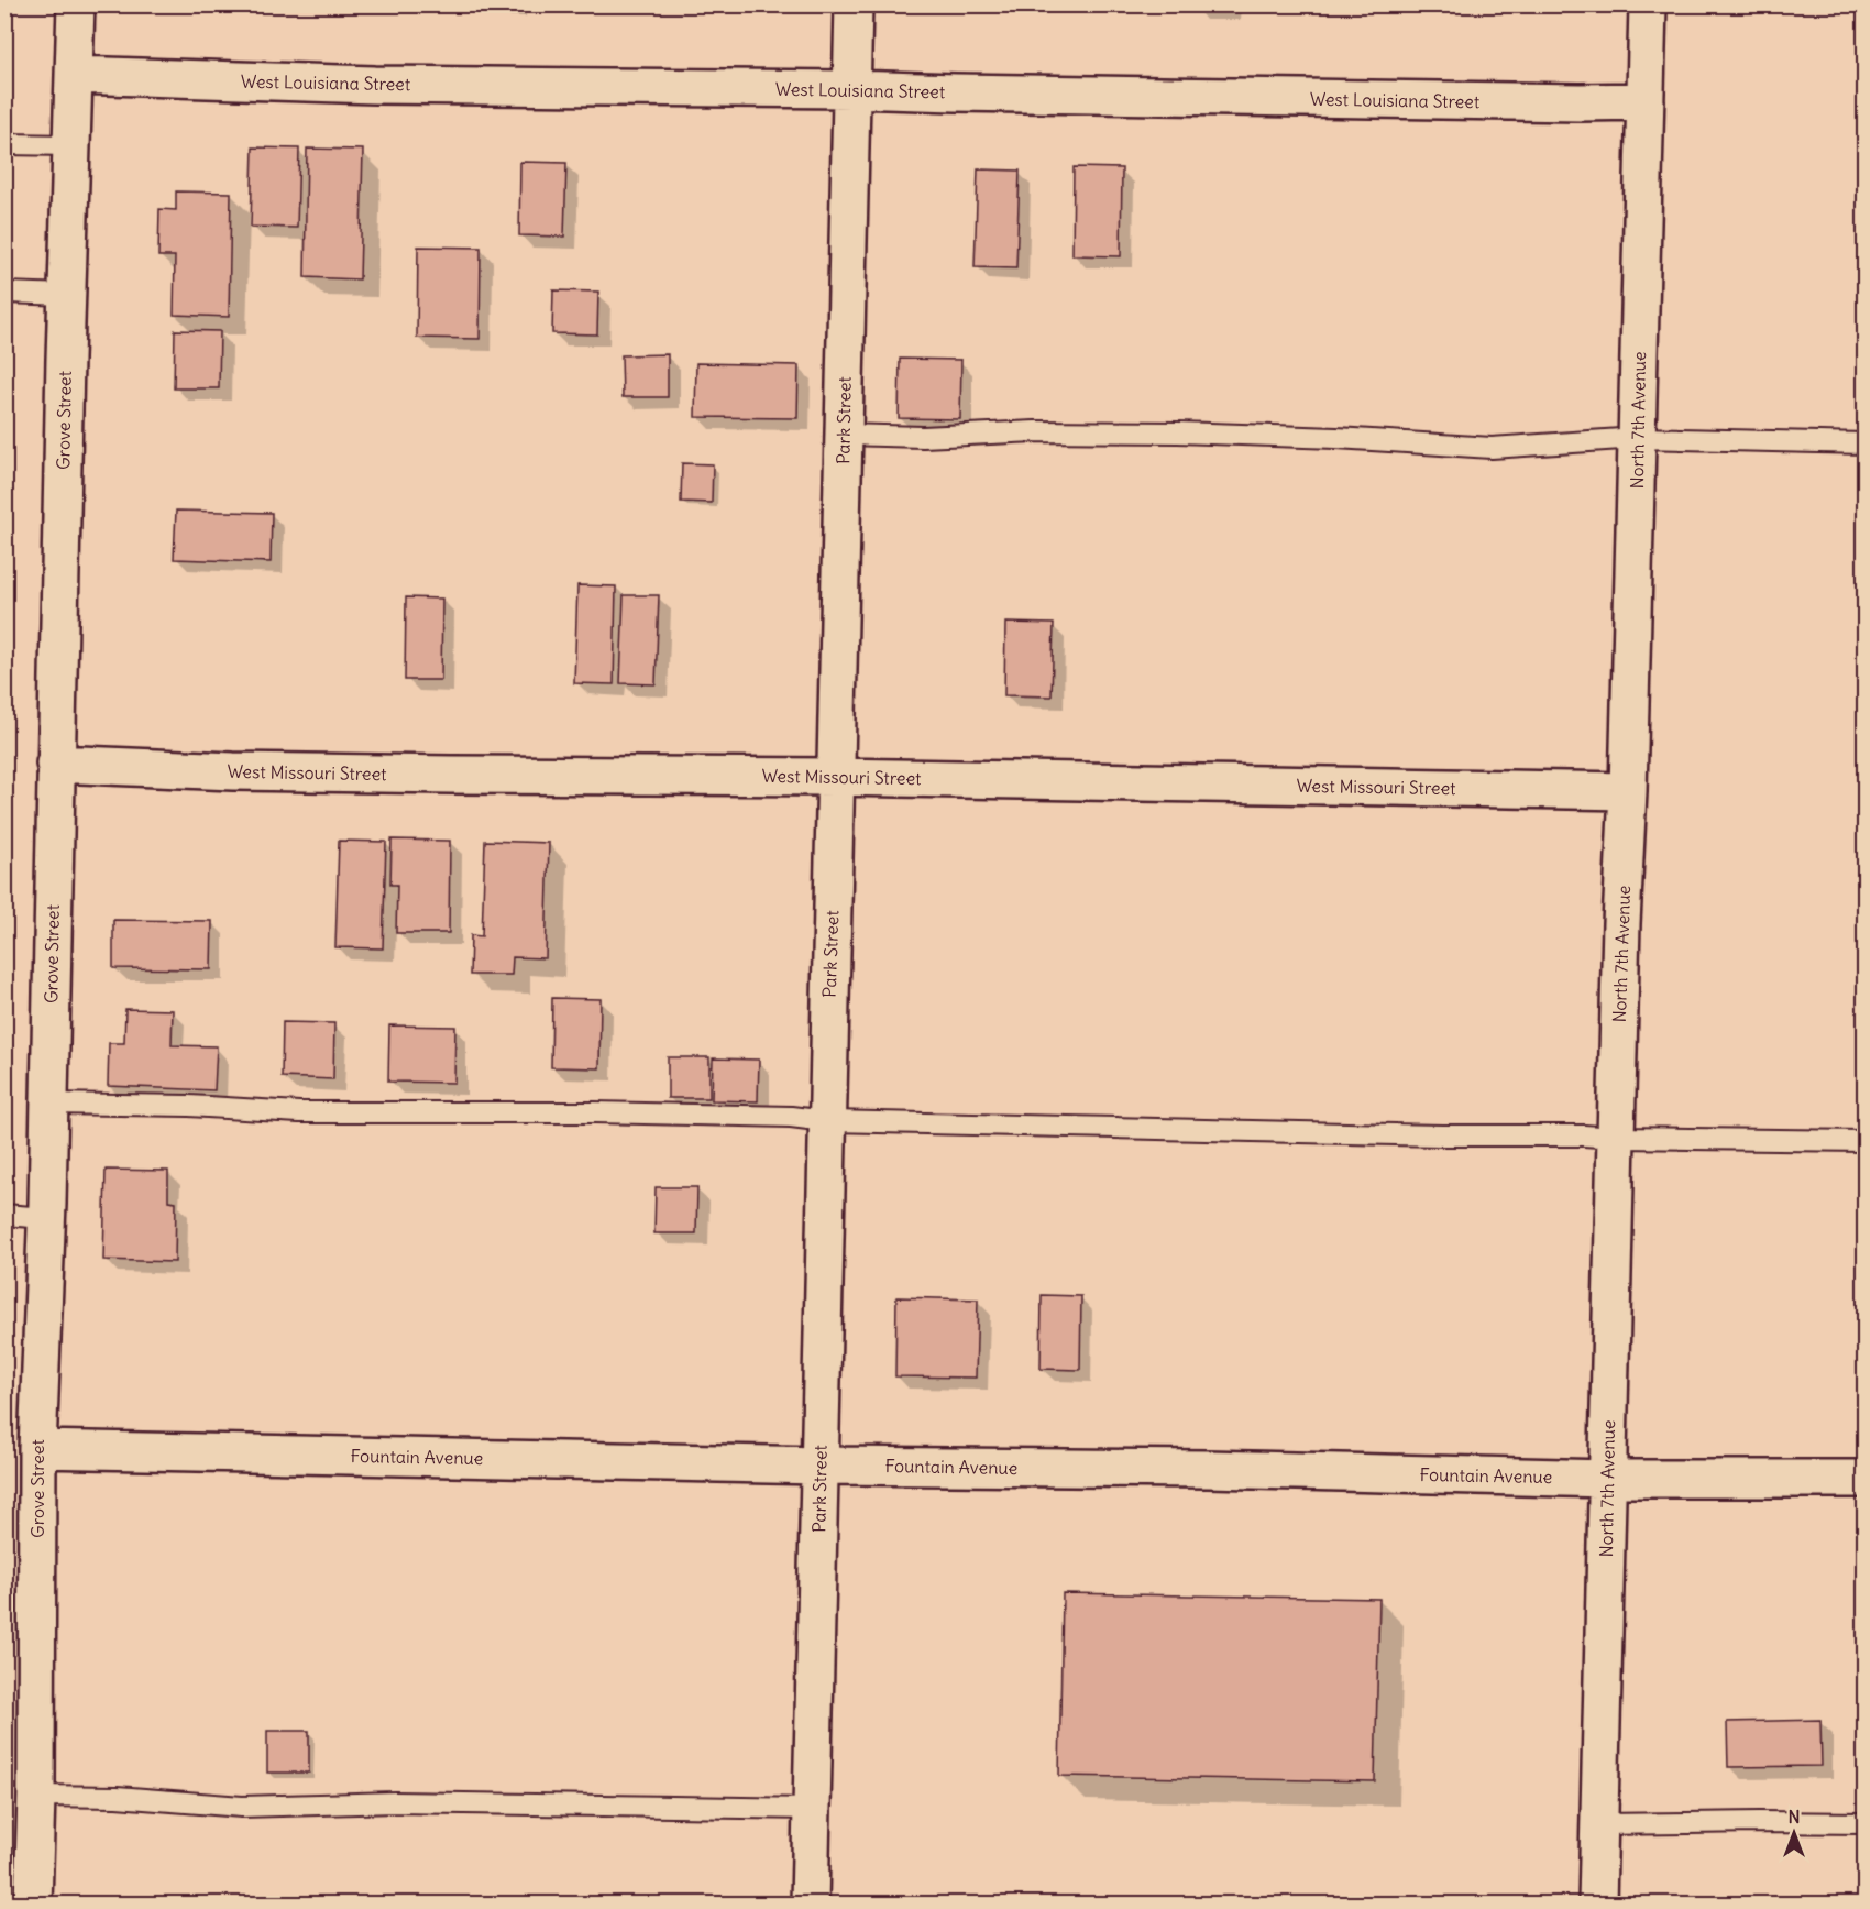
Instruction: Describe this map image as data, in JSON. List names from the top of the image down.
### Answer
{
  "streets": {
    "street": [
      "West Louisiana Street",
      "Grove Street",
      "Park Street",
      "North 7th Avenue",
      "West Missouri Street",
      "Fountain Avenue"
    ]
  },
  "crossings": [
    ["West Louisiana Street", "Grove Street"],
    ["West Louisiana Street", "Park Street"],
    ["West Louisiana Street", "North 7th Avenue"],
    ["Grove Street", "West Missouri Street"],
    ["Grove Street", "Fountain Avenue"],
    ["Park Street", "West Missouri Street"],
    ["Park Street", "Fountain Avenue"],
    ["North 7th Avenue", "West Missouri Street"],
    ["North 7th Avenue", "Fountain Avenue"]
  ],
  "north": "top"
}
